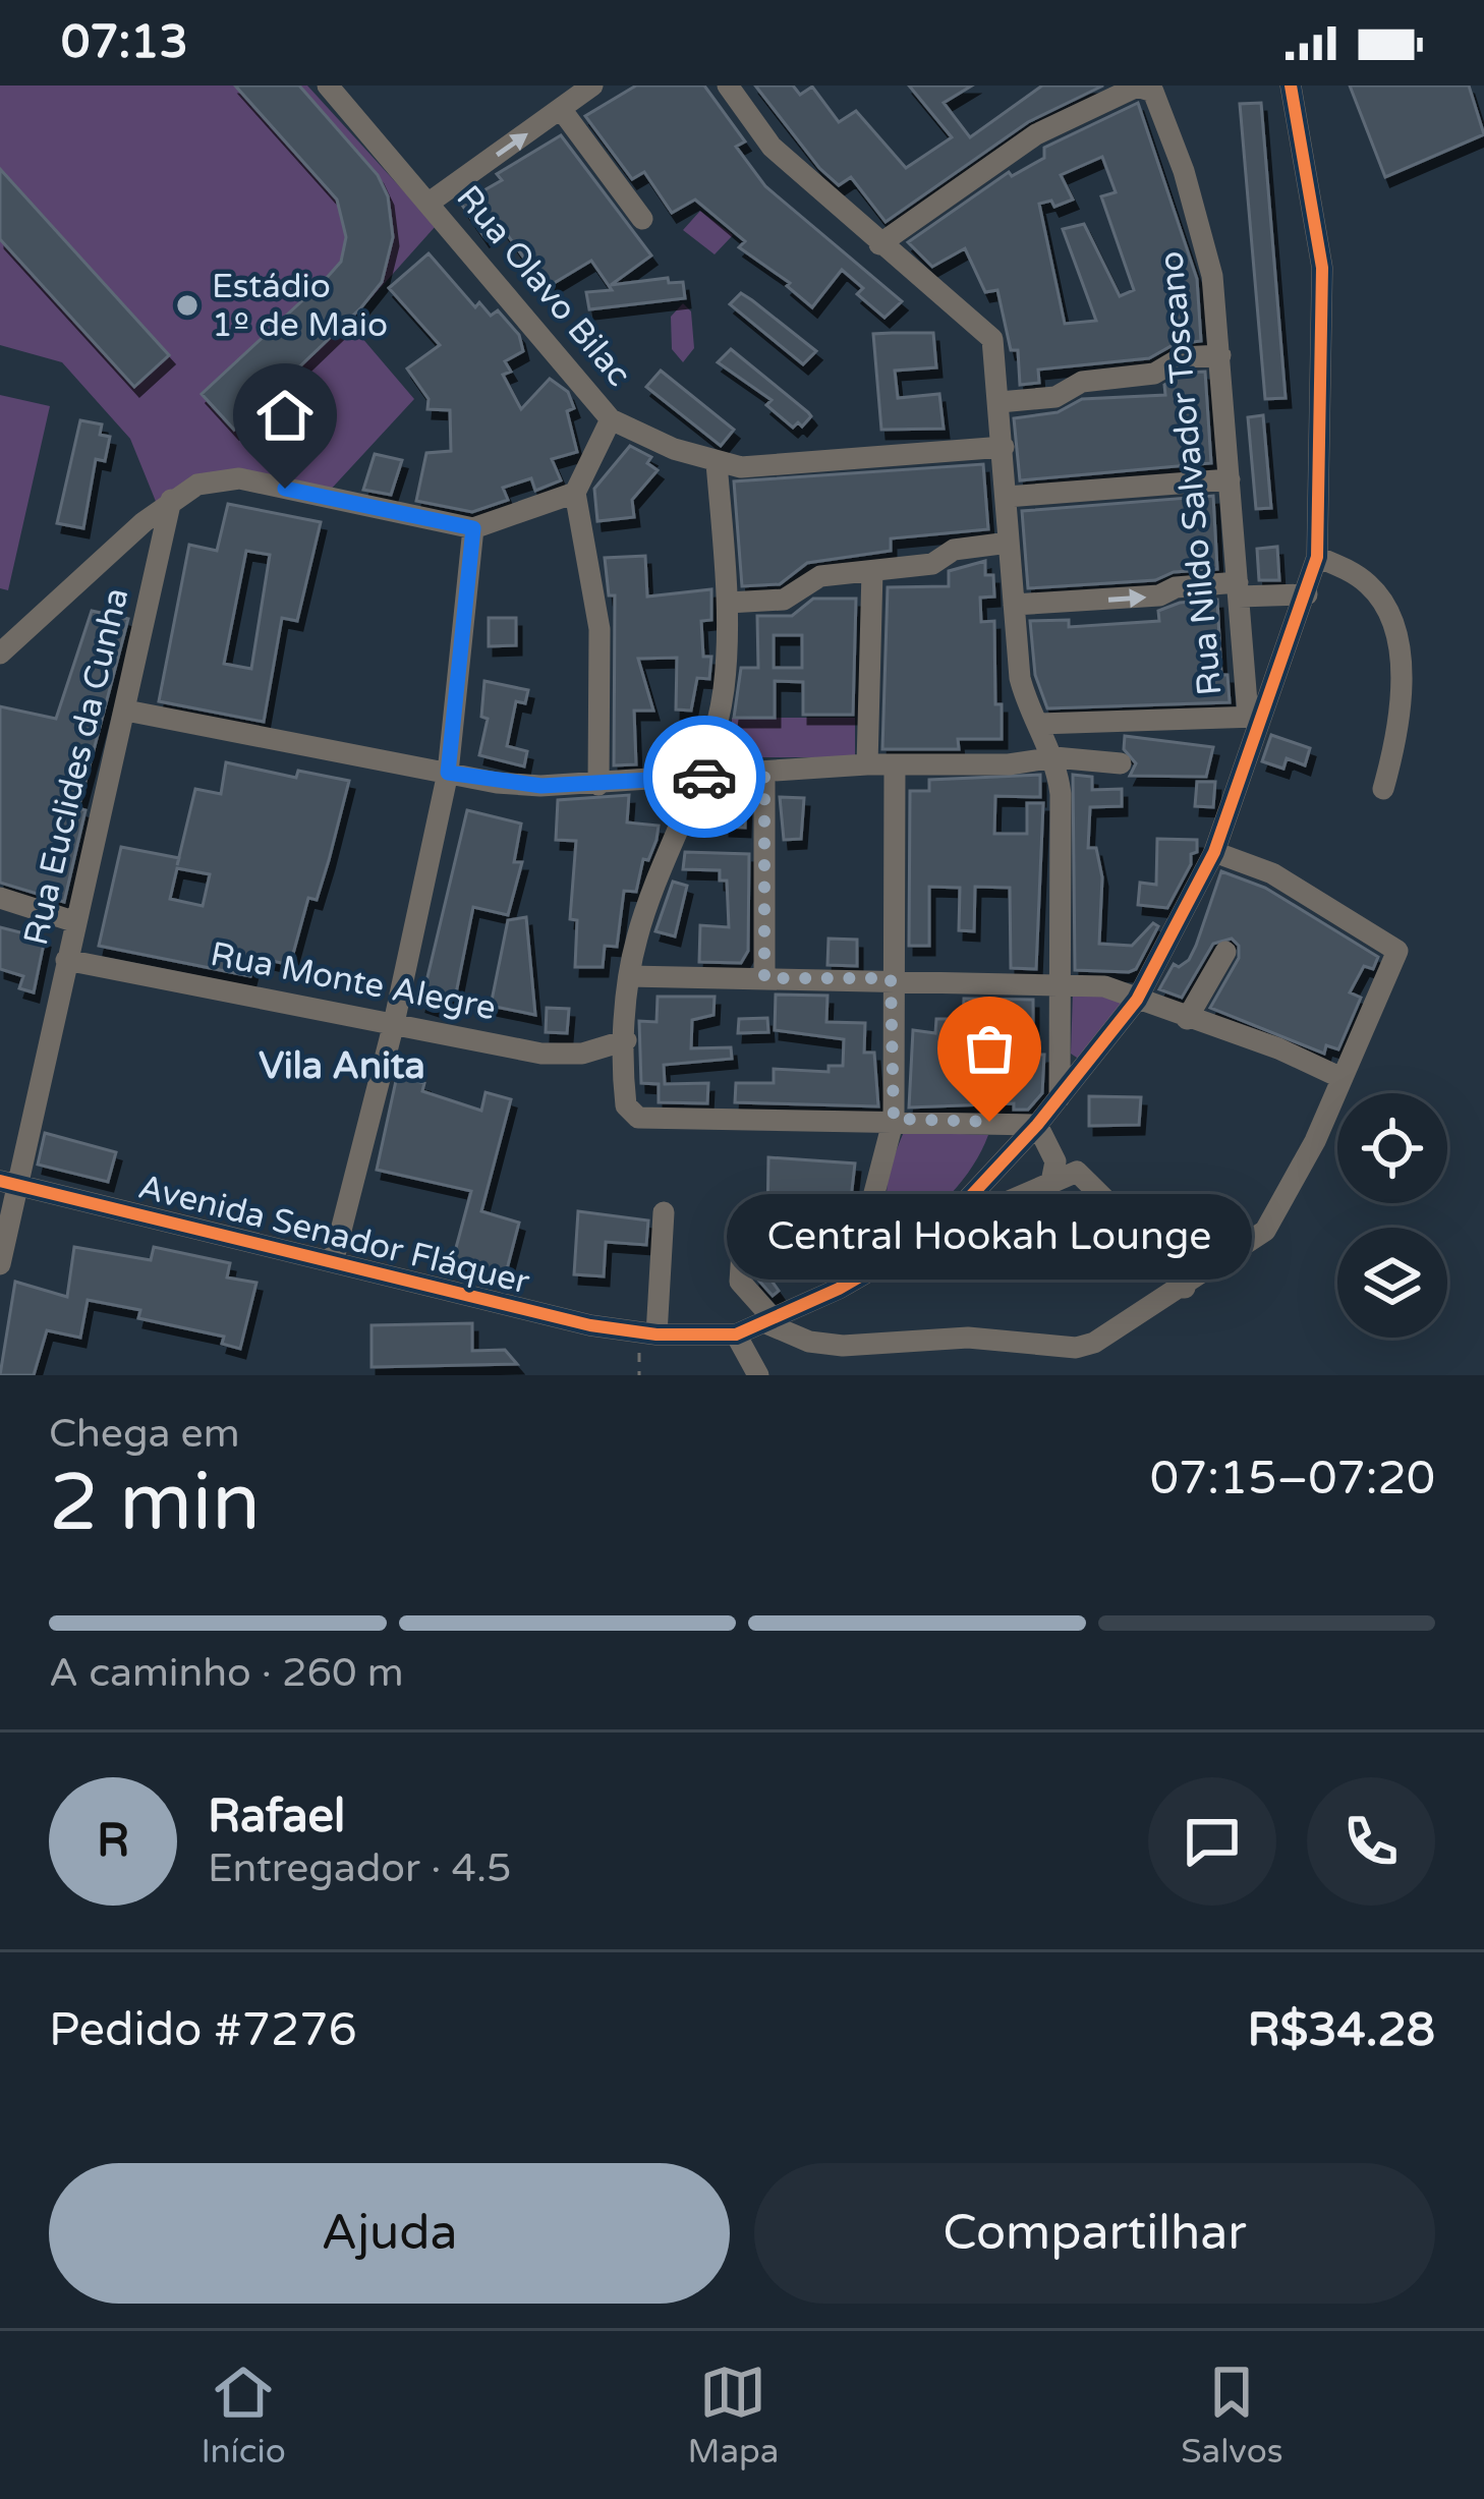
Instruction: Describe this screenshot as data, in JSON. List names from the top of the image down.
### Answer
{
  "streets": {
    "street": [
      "Rua Olavo Bilac",
      "Rua Nildo Salvador Toscano",
      "Rua Euclides da Cunha",
      "Rua Monte Alegre",
      "Avenida Senador Fláquer"
    ]
  },
  "crossings": [
    ["Rua Euclides da Cunha", "Rua Monte Alegre"],
    ["Rua Euclides da Cunha", "Avenida Senador Fláquer"]
  ],
  "districts": ["Vila Anita"],
  "places": ["Estádio 1º de Maio", "Central Hookah Lounge"],
  "page": {
    "status": "07:13",
    "bubble": "Central Hookah Lounge",
    "heading": ["2 min", "Chega em", "07:15–07:20"],
    "panel": [
      "Rafael",
      "Entregador · 4.5",
      "Pedido #7276",
      "R$34.28"
    ],
    "bar": "A caminho · 260 m",
    "round": "R",
    "buttons": ["Ajuda", "Compartilhar"],
    "tabs": ["Início", "Mapa", "Salvos"]
  }
}
